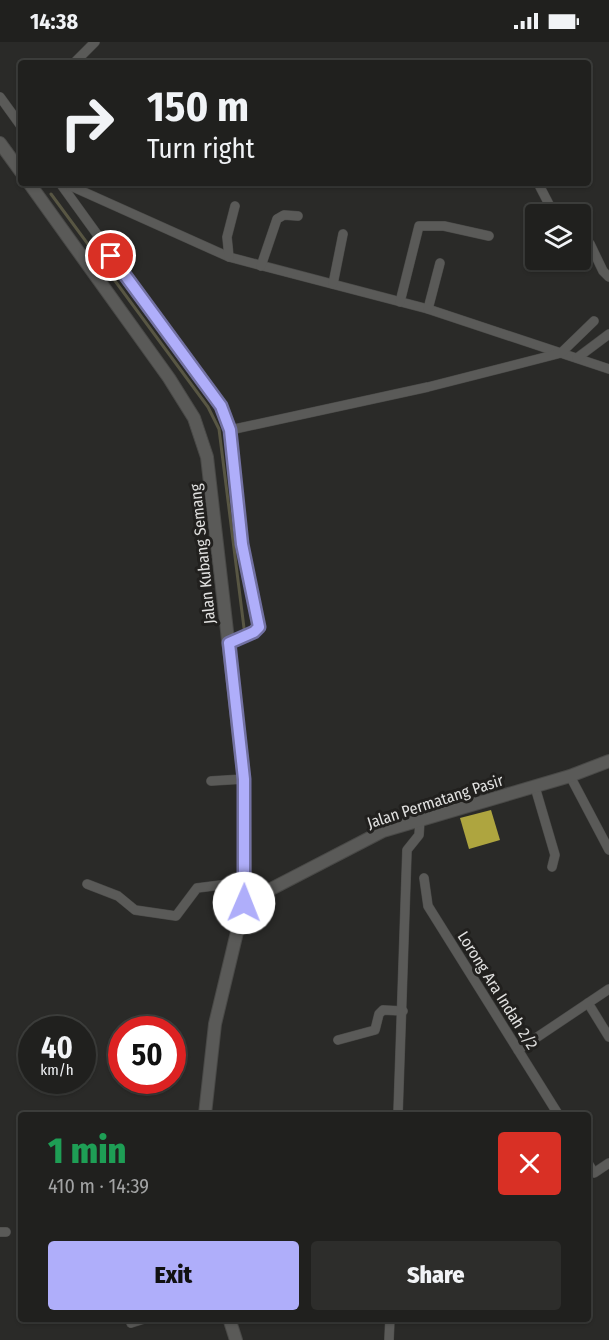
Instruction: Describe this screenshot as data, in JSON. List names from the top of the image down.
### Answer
{
  "streets": {
    "main road": ["Jalan Kubang Semang", "Jalan Permatang Pasir"],
    "street": ["Lorong Ara Indah 2/2"]
  },
  "crossings": [
    ["Jalan Kubang Semang", "Jalan Permatang Pasir"]
  ],
  "page": {
    "status": "14:38",
    "turn": ["150 m", "Turn right"],
    "speed": "40 km/h",
    "limit": "50",
    "heading": ["1 min", "410 m · 14:39"],
    "buttons": ["Exit", "Share"]
  }
}
